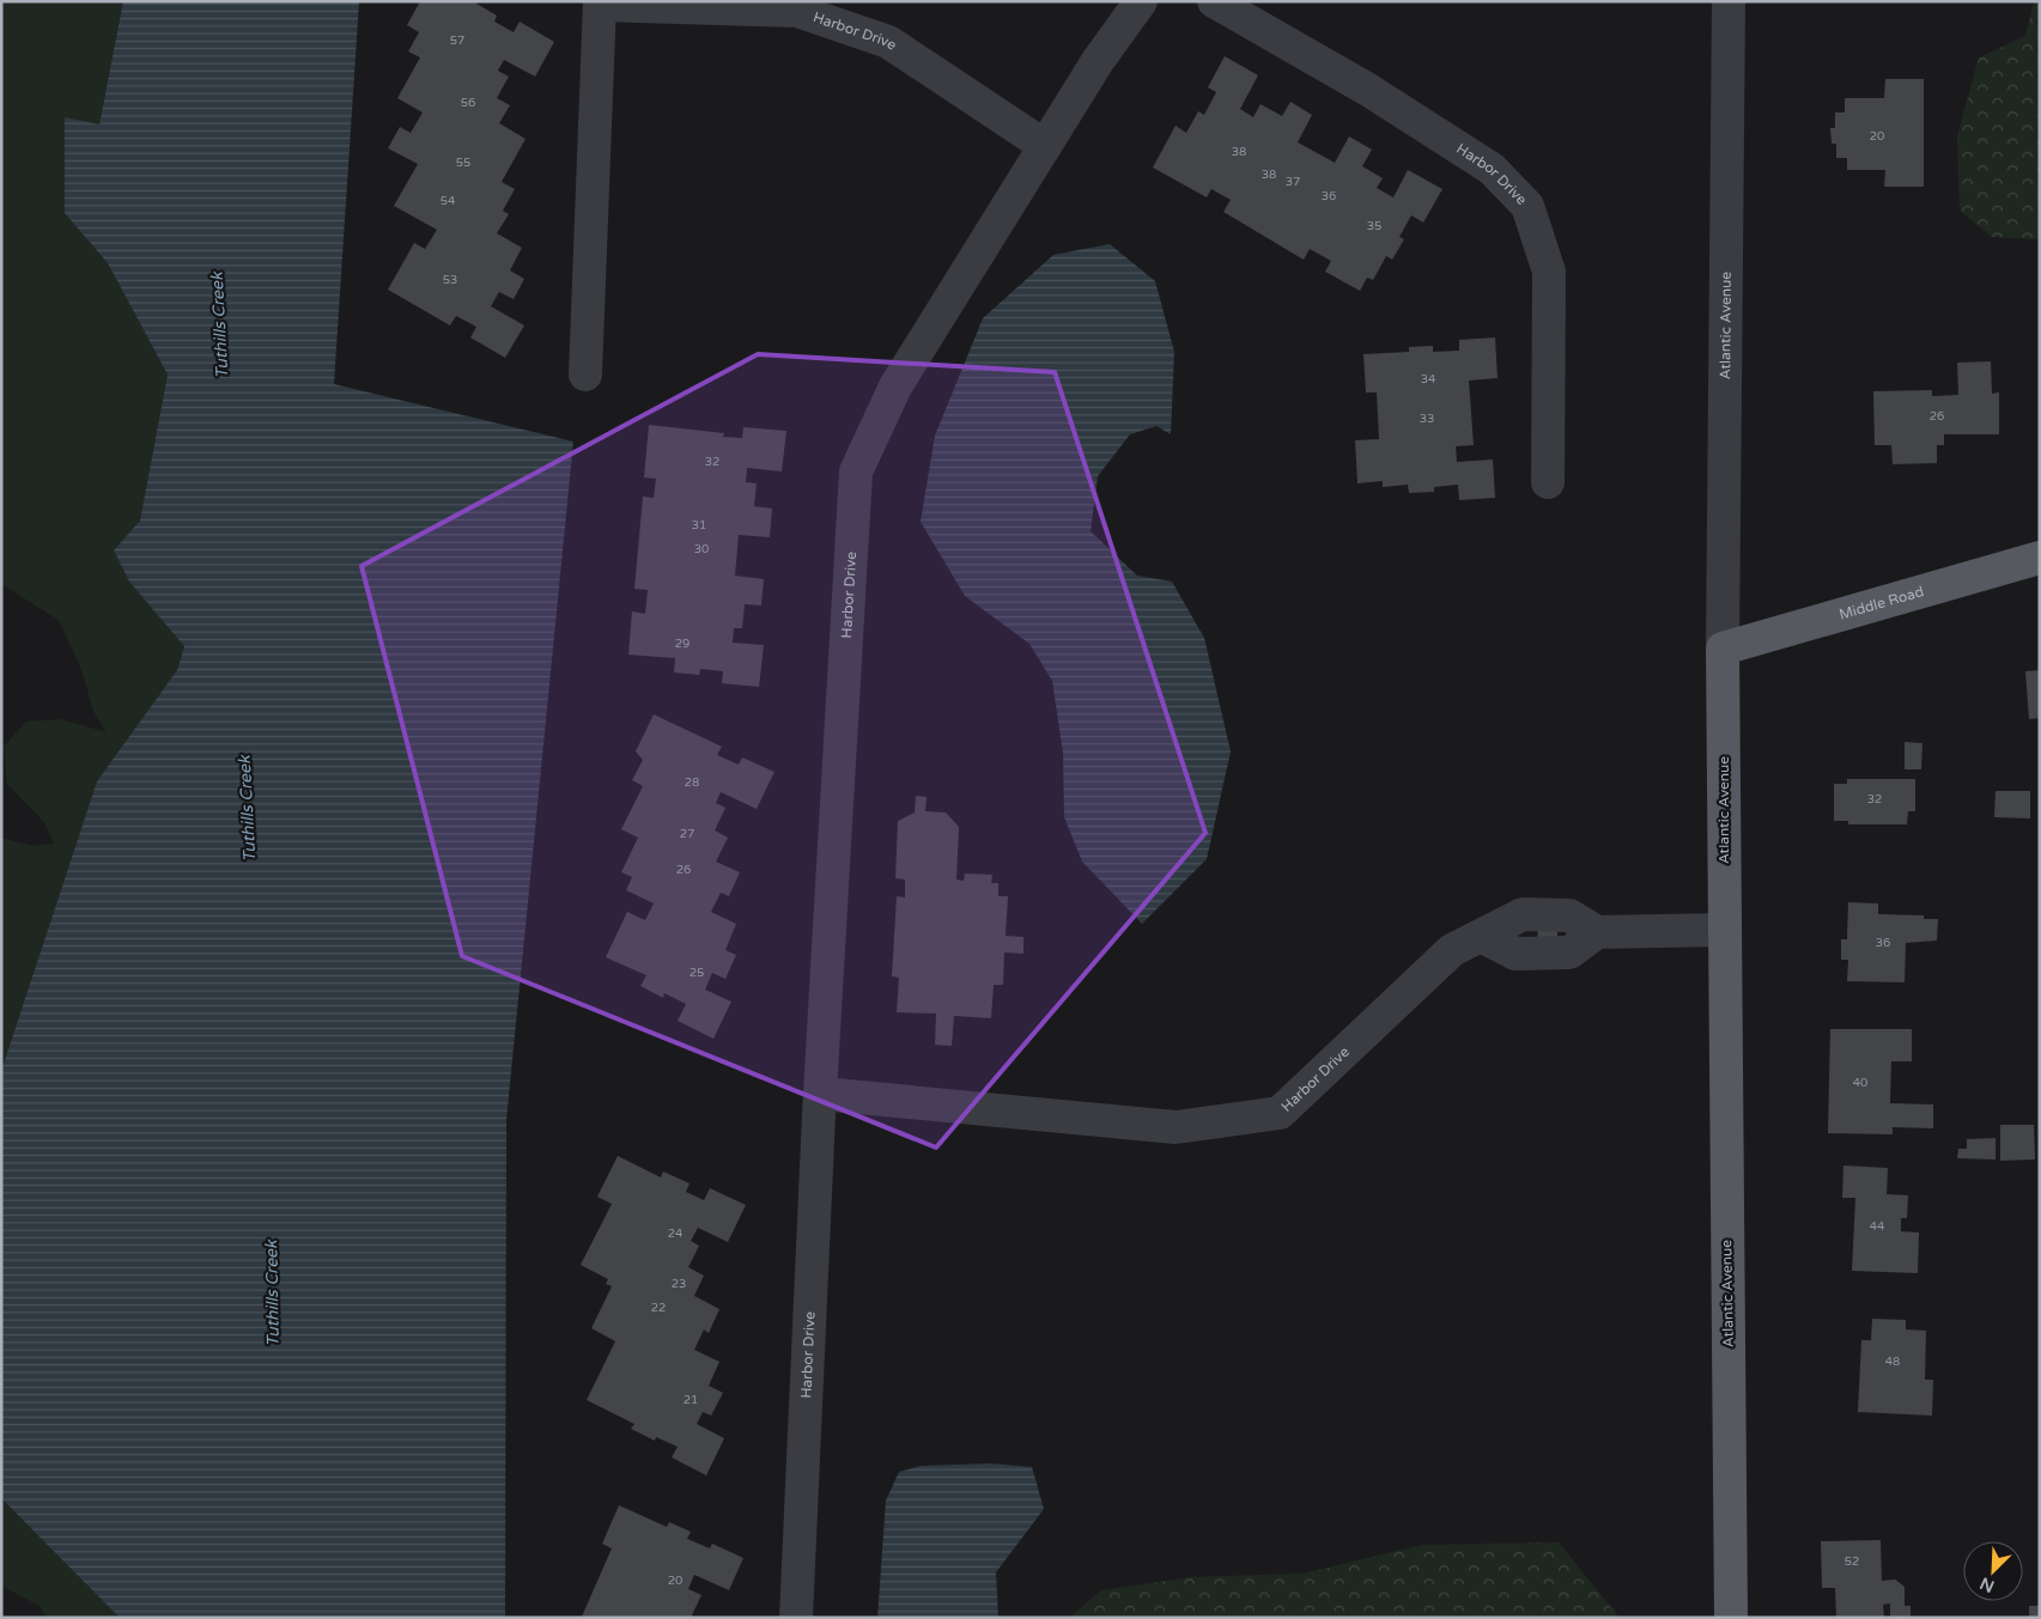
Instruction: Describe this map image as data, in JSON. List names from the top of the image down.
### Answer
{
  "streets": {
    "main road": ["Atlantic Avenue", "Middle Road"],
    "street": ["Harbor Drive"]
  },
  "crossings": [
    ["Harbor Drive", "Atlantic Avenue"],
    ["Atlantic Avenue", "Middle Road"]
  ],
  "water": ["Tuthills Creek"],
  "house_numbers": [
    "57",
    "56",
    "20",
    "38",
    "55",
    "38",
    "37",
    "36",
    "54",
    "35",
    "53",
    "34",
    "26",
    "33",
    "32",
    "31",
    "30",
    "29",
    "28",
    "32",
    "27",
    "26",
    "36",
    "25",
    "40",
    "44",
    "24",
    "23",
    "22",
    "48",
    "21",
    "52",
    "20"
  ],
  "north": "bottom left"
}
